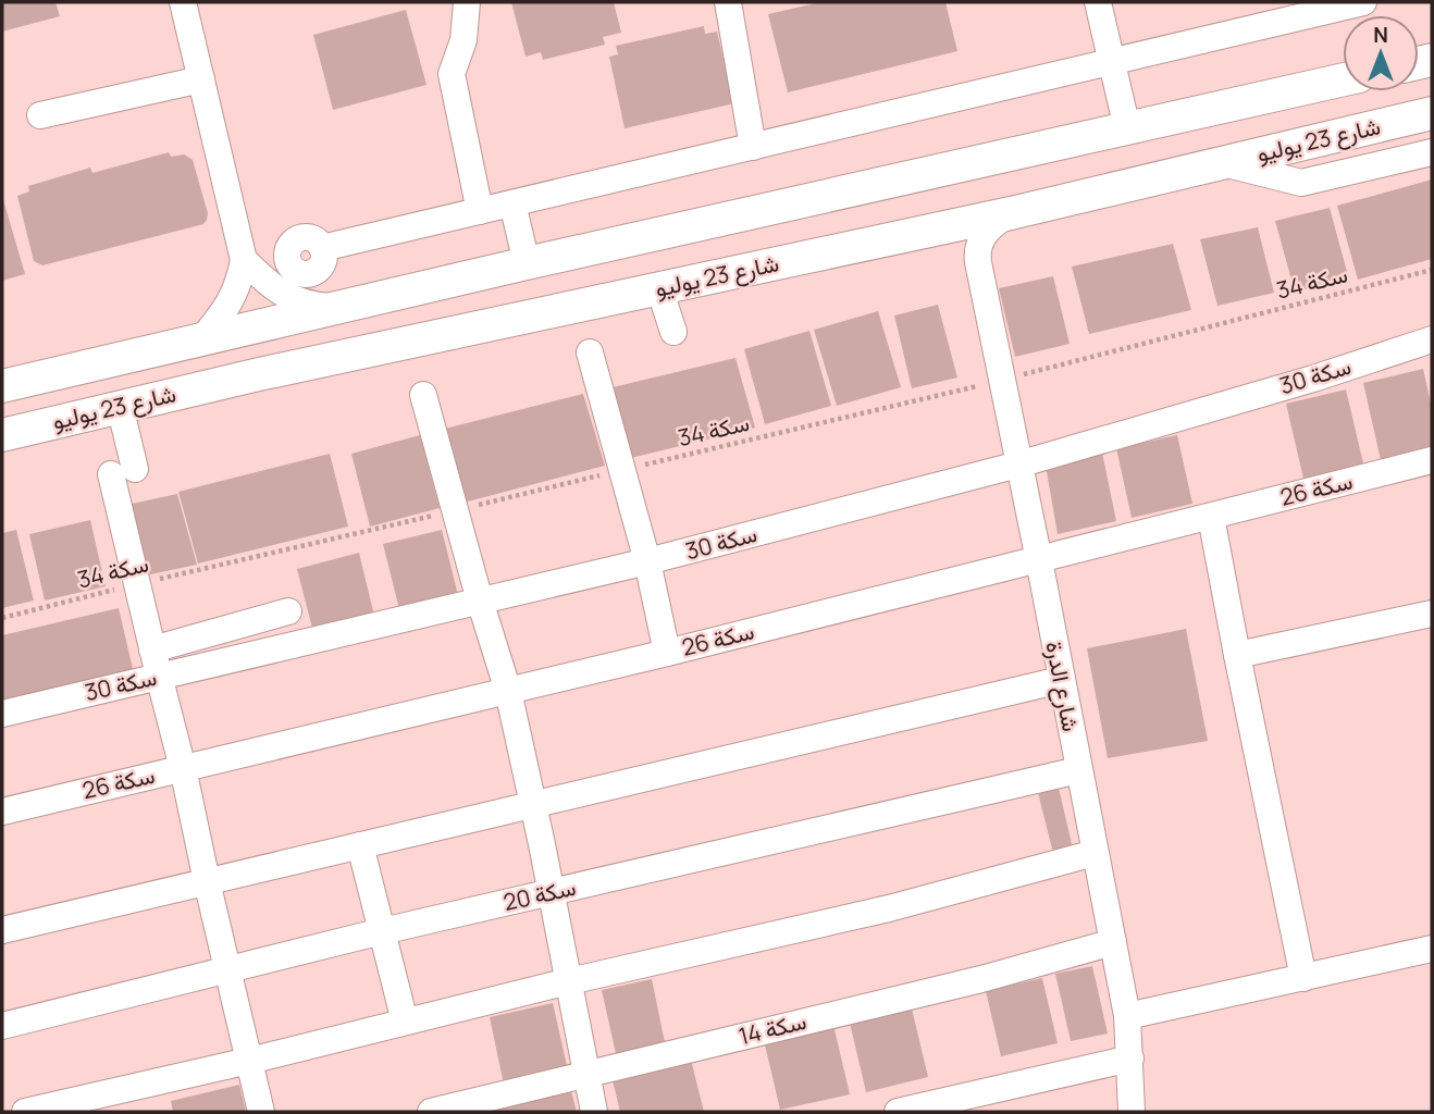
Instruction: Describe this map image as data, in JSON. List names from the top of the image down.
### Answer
{
  "streets": {
    "main road": ["شارع 23 يوليو"],
    "street": [
      "سكة 30",
      "سكة 26",
      "شارع الدرة",
      "سكة 20",
      "سكة 14"
    ],
    "path": ["سكة 34"]
  },
  "crossings": [
    ["شارع 23 يوليو", "شارع الدرة"],
    ["سكة 34", "شارع الدرة"],
    ["سكة 30", "شارع الدرة"],
    ["سكة 26", "شارع الدرة"],
    ["شارع الدرة", "سكة 20"],
    ["شارع الدرة", "سكة 14"]
  ],
  "north": "top"
}
